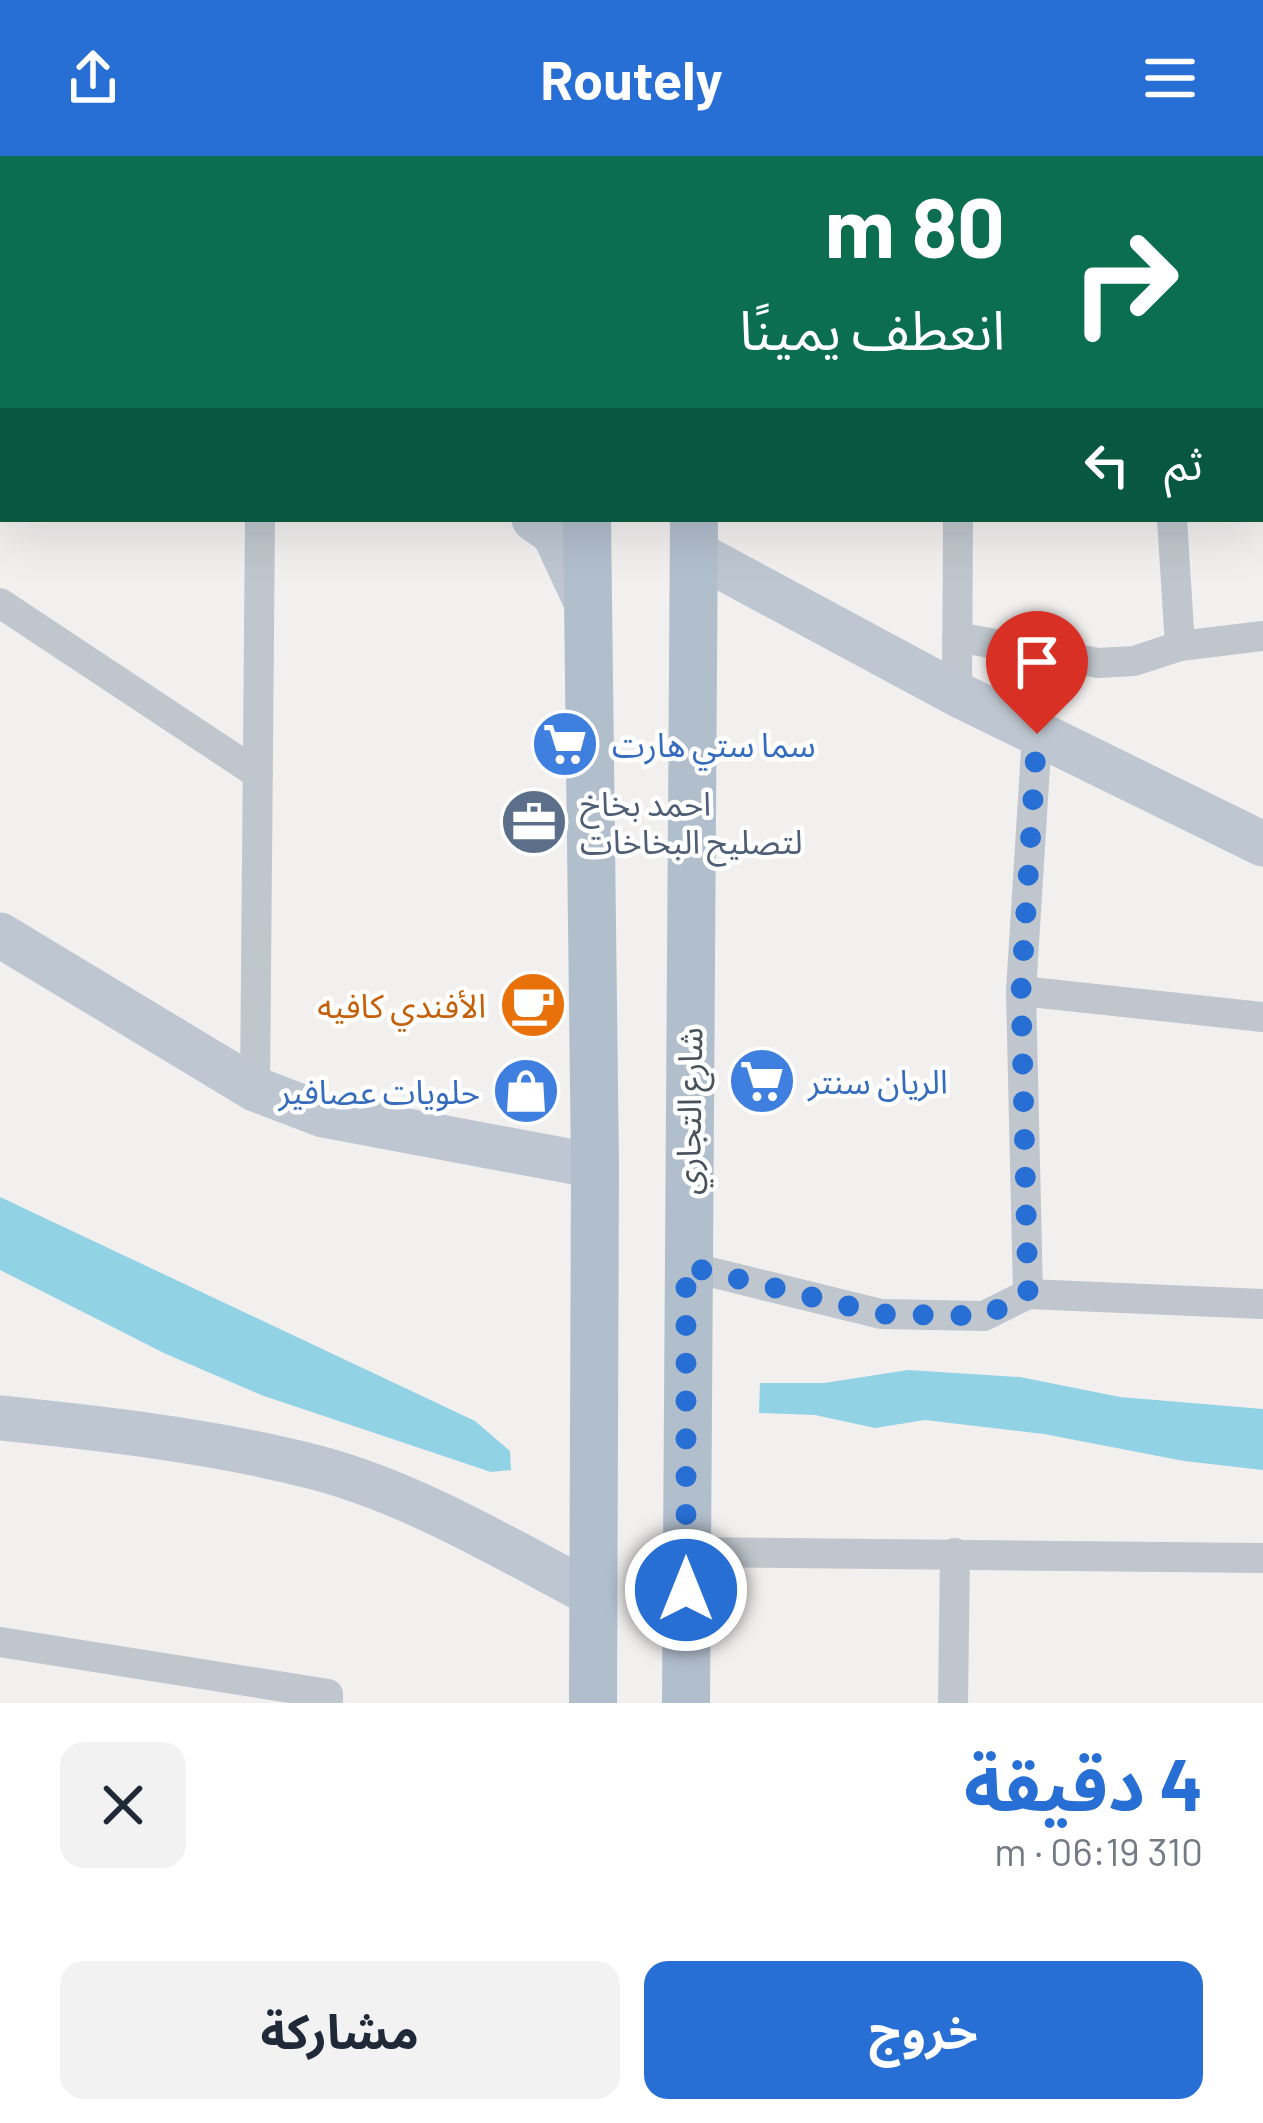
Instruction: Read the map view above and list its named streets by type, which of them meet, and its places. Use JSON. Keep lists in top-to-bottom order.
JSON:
{
  "streets": {
    "main road": ["شارع التجاري"]
  },
  "places": {
    "supermarket": ["سما ستي هارت", "الريان سنتر"],
    "office": ["احمد بخاخ لتصليح البخاخات"],
    "cafe": ["الأفندي كافيه"],
    "shop": ["حلويات عصافير"]
  },
  "page": {
    "header": "Routely",
    "turn": ["80 m", "انعطف يمينًا"],
    "then": "ثم",
    "heading": ["4 دقيقة", "310 m · 06:19"],
    "buttons": ["خروج", "مشاركة"]
  }
}
